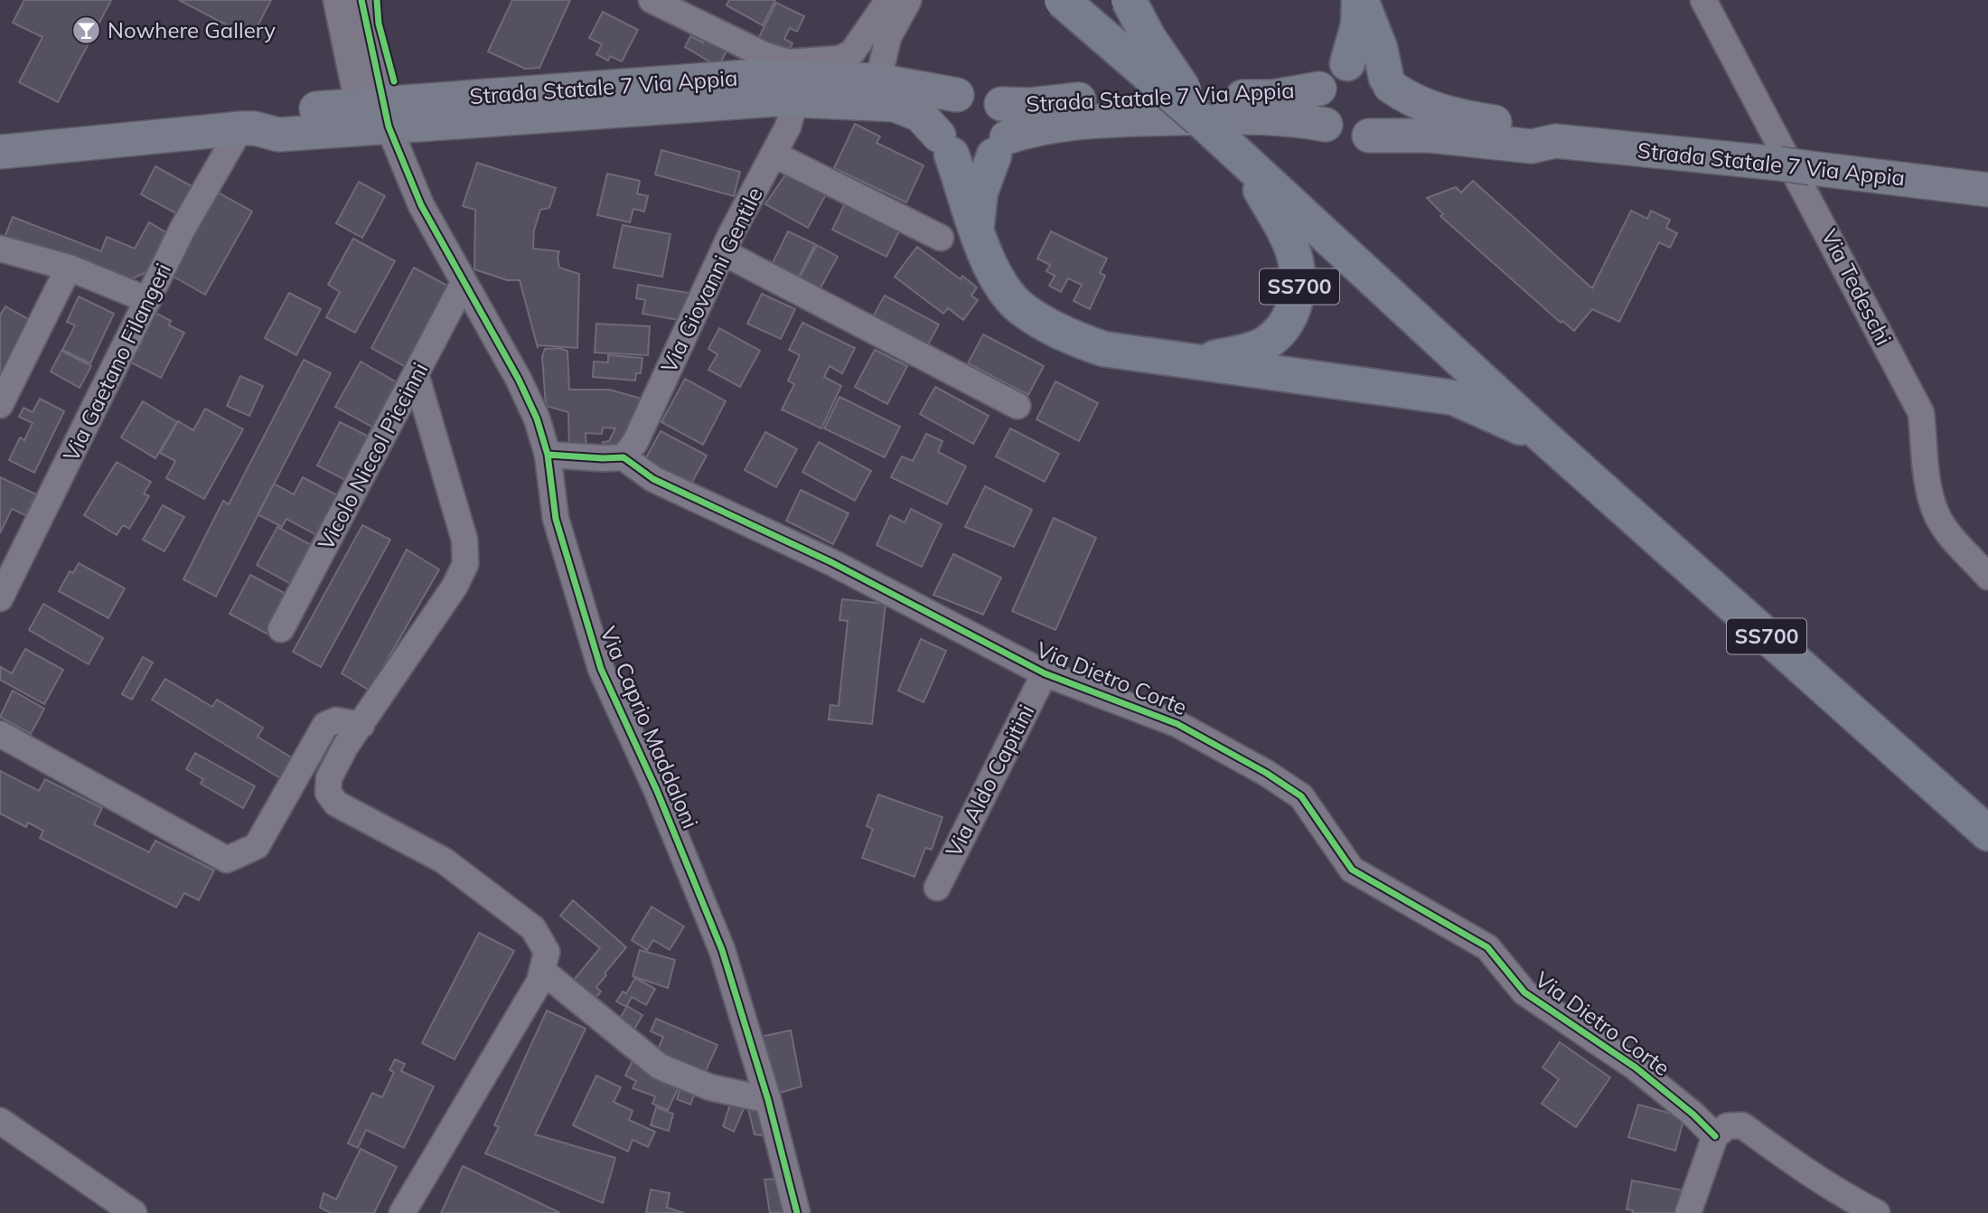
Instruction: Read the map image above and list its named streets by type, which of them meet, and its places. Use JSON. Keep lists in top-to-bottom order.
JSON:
{
  "streets": {
    "highway": ["SS700"],
    "main road": ["Strada Statale 7 Via Appia"],
    "street": [
      "Via Giovanni Gentile",
      "Via Tedeschi",
      "Via Gaetano Filangeri",
      "Vicolo Niccol Piccinni",
      "Via Dietro Corte",
      "Via Caprio Maddaloni",
      "Via Aldo Capitini"
    ]
  },
  "crossings": [
    ["Strada Statale 7 Via Appia", "Via Giovanni Gentile"],
    ["Strada Statale 7 Via Appia", "SS700"],
    ["Strada Statale 7 Via Appia", "Via Gaetano Filangeri"],
    ["Strada Statale 7 Via Appia", "Via Caprio Maddaloni"],
    ["Via Giovanni Gentile", "Via Dietro Corte"],
    ["Vicolo Niccol Piccinni", "Via Caprio Maddaloni"],
    ["Via Dietro Corte", "Via Aldo Capitini"]
  ],
  "places": {
    "bar": ["Nowhere Gallery"]
  }
}
